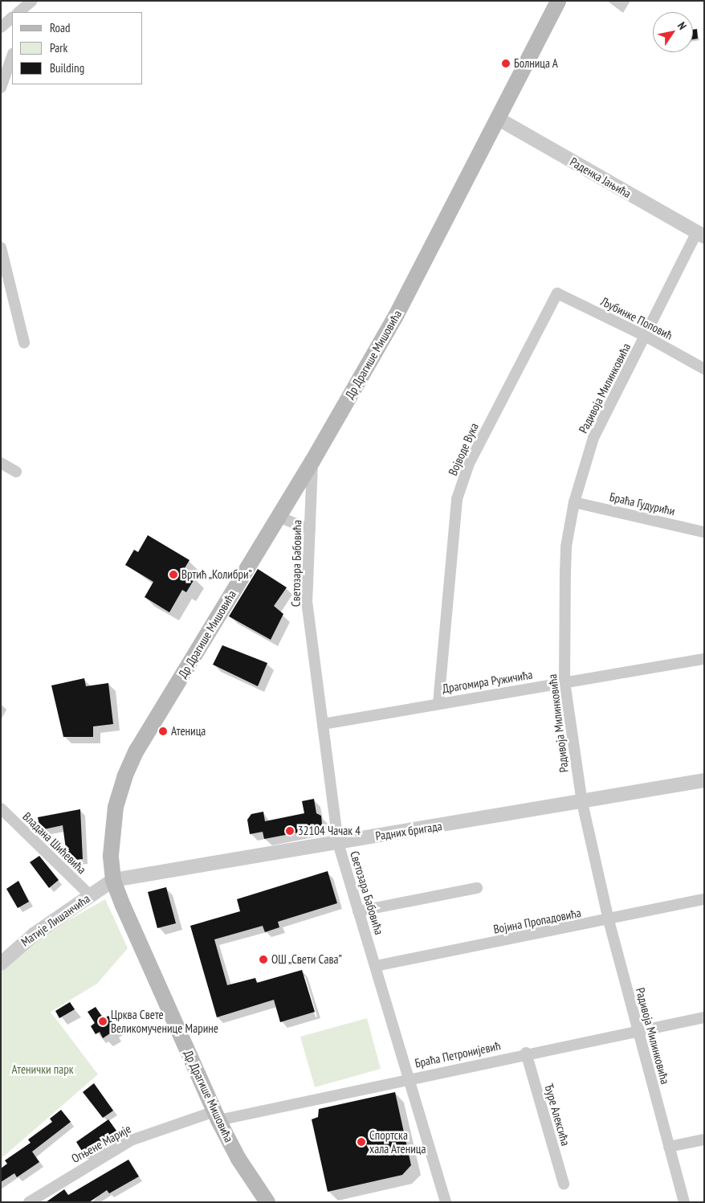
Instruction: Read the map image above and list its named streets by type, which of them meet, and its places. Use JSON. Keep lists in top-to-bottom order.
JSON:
{
  "streets": {
    "main road": ["Др Драгише Мишовића"],
    "street": [
      "Раденка Јањића",
      "Љубинке Поповић",
      "Радивоја Милинковића",
      "Војводе Вука",
      "Браћа Гудурићи",
      "Светозара Бабовића",
      "Драгомира Ружичића",
      "Радних бригада",
      "Владана Шићевића",
      "Матије Лишанчића",
      "Војина Пропадовића",
      "Браћа Петронијевић",
      "Ђуре Алексића",
      "Огњене Марије"
    ]
  },
  "crossings": [
    ["Раденка Јањића", "Др Драгише Мишовића"],
    ["Раденка Јањића", "Радивоја Милинковића"],
    ["Љубинке Поповић", "Радивоја Милинковића"],
    ["Љубинке Поповић", "Војводе Вука"],
    ["Др Драгише Мишовића", "Светозара Бабовића"],
    ["Др Драгише Мишовића", "Радних бригада"],
    ["Др Драгише Мишовића", "Матије Лишанчића"],
    ["Др Драгише Мишовића", "Браћа Петронијевић"],
    ["Др Драгише Мишовића", "Огњене Марије"],
    ["Радивоја Милинковића", "Браћа Гудурићи"],
    ["Радивоја Милинковића", "Драгомира Ружичића"],
    ["Радивоја Милинковића", "Радних бригада"],
    ["Радивоја Милинковића", "Војина Пропадовића"],
    ["Радивоја Милинковића", "Браћа Петронијевић"],
    ["Војводе Вука", "Драгомира Ружичића"],
    ["Светозара Бабовића", "Драгомира Ружичића"],
    ["Светозара Бабовића", "Радних бригада"],
    ["Светозара Бабовића", "Војина Пропадовића"],
    ["Светозара Бабовића", "Браћа Петронијевић"],
    ["Радних бригада", "Матије Лишанчића"],
    ["Владана Шићевића", "Матије Лишанчића"],
    ["Браћа Петронијевић", "Ђуре Алексића"],
    ["Браћа Петронијевић", "Огњене Марије"]
  ],
  "parks": ["Атенички парк"],
  "places": [
    "Болница А",
    "Вртић „Колибри”",
    "Атеница",
    "32104 Чачак 4",
    "ОШ „Свети Сава”",
    "Црква Свете Великомученице Марине",
    "Спортска хала Атеница"
  ],
  "legend": ["Road", "Park", "Building"],
  "north": "top right"
}
